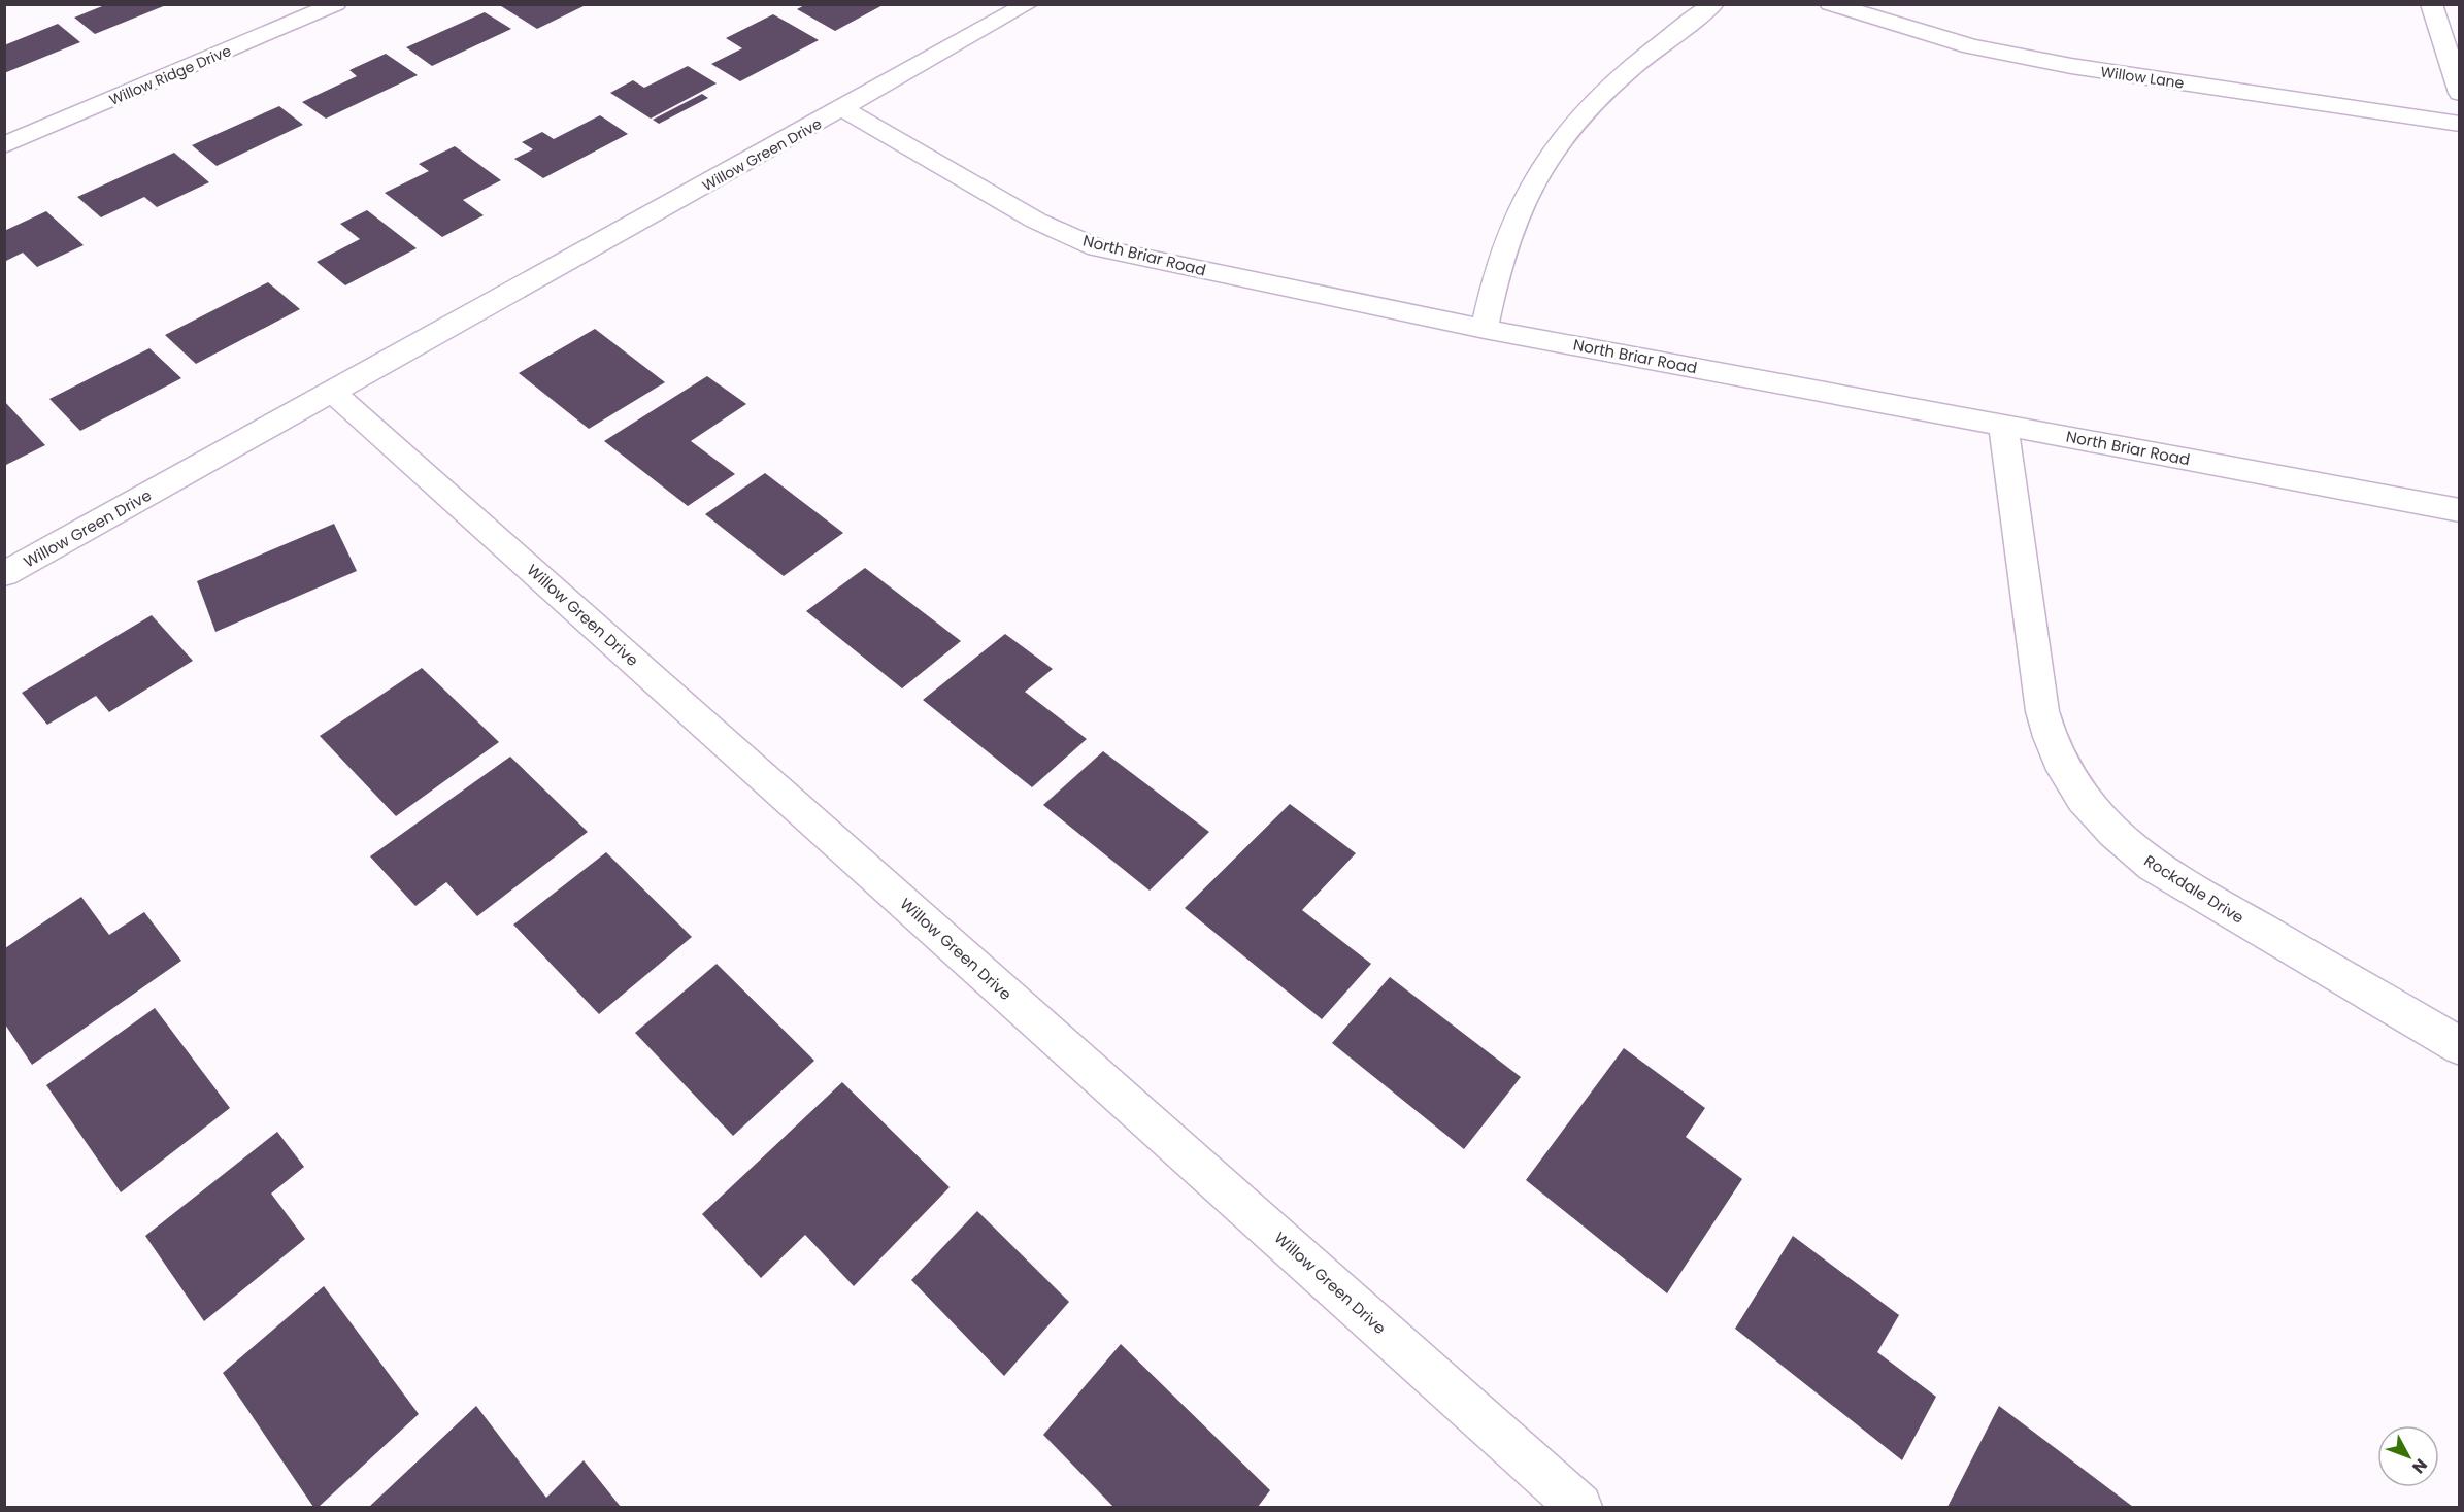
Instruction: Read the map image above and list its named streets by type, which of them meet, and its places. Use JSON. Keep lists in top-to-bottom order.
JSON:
{
  "streets": {
    "street": [
      "Willow Ridge Drive",
      "Willow Lane",
      "Willow Green Drive",
      "North Briar Road",
      "Rockdale Drive"
    ]
  },
  "crossings": [
    ["Willow Green Drive", "North Briar Road"],
    ["North Briar Road", "Rockdale Drive"]
  ],
  "north": "bottom right"
}
